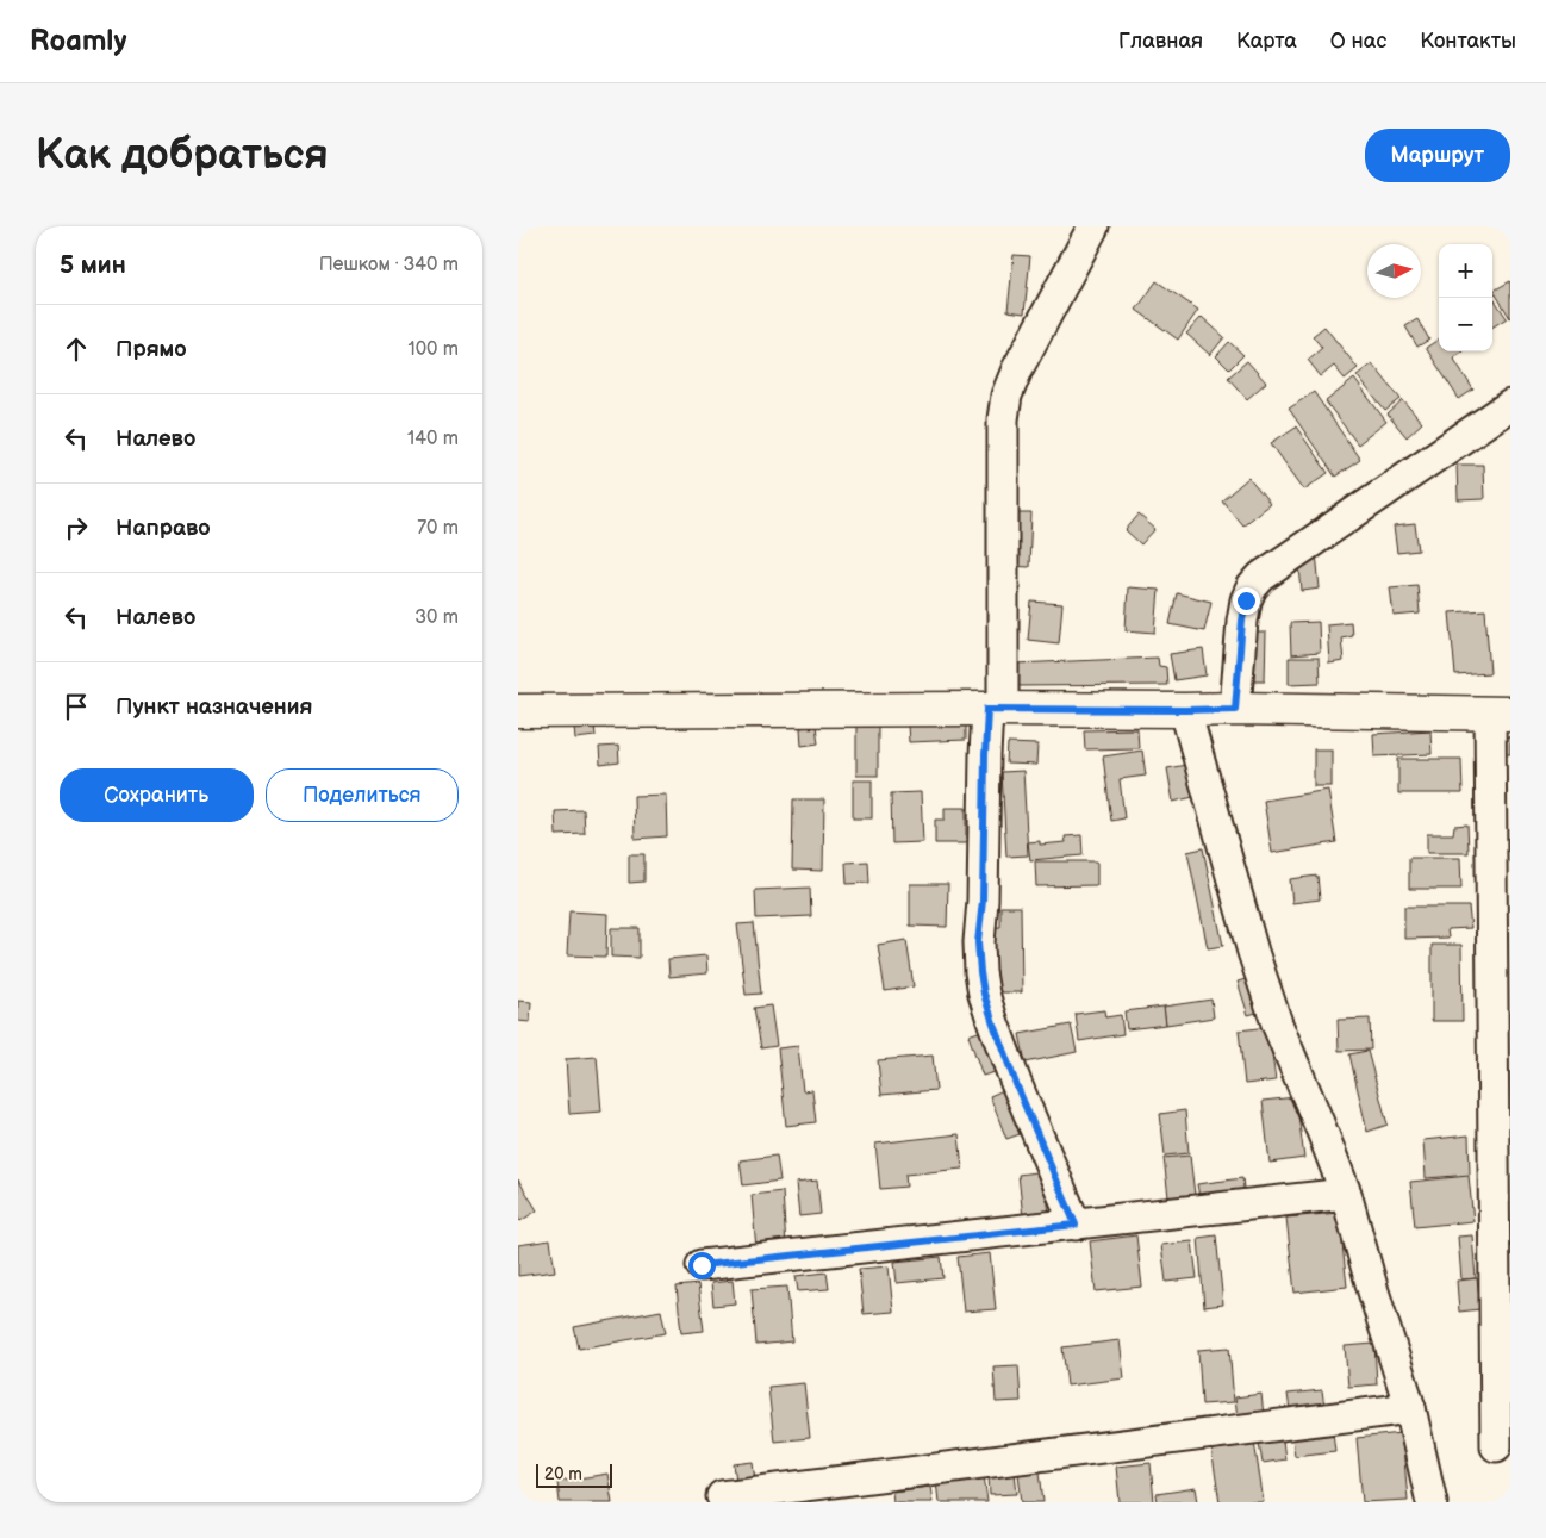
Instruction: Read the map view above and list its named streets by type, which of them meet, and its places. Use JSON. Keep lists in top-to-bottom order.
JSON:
{
  "scale_bar": "20 m",
  "north": "right",
  "page": {
    "header": "Roamly",
    "nav": [
      "Главная",
      "Карта",
      "О нас",
      "Контакты"
    ],
    "buttons": [
      "Маршрут",
      ["Сохранить", "Поделиться"]
    ],
    "title": "Как добраться",
    "heading": ["5 мин", "Пешком · 340 m"],
    "map_buttons": ["+", "−"],
    "list": [
      ["Прямо", "100 m"],
      ["Налево", "140 m"],
      ["Направо", "70 m"],
      ["Налево", "30 m"],
      "Пункт назначения"
    ],
    "scale": "20 m"
  }
}
